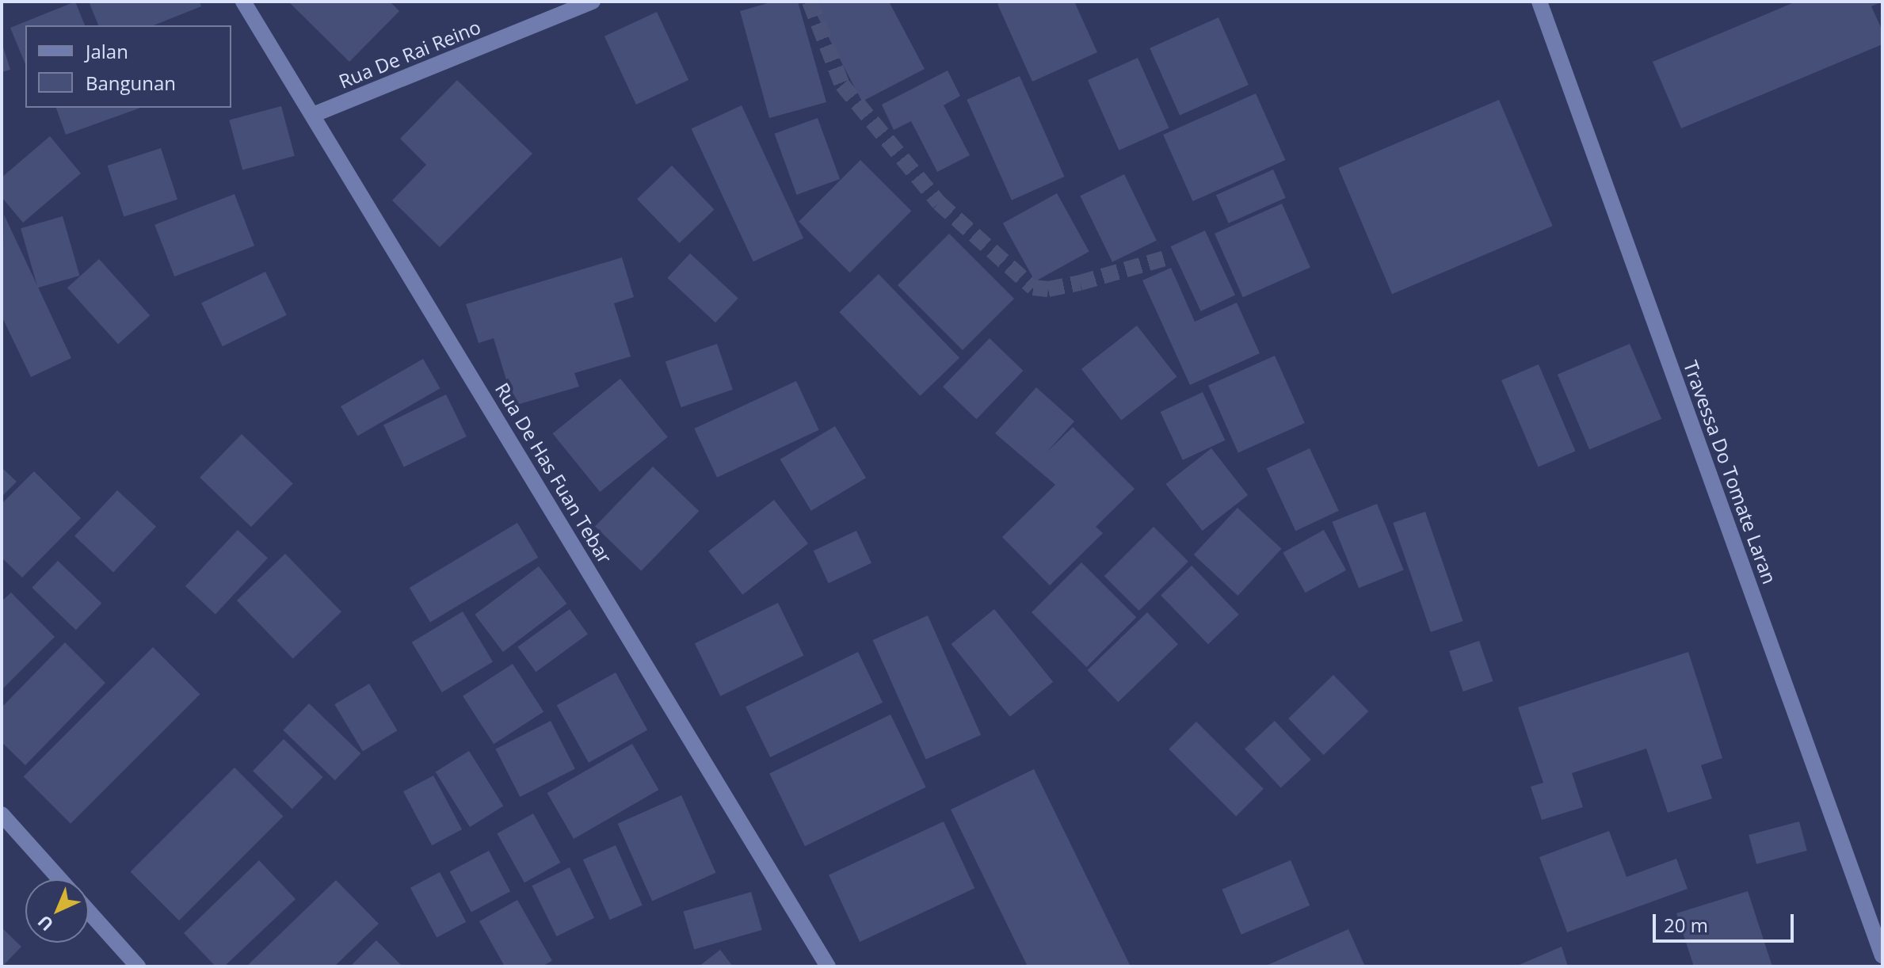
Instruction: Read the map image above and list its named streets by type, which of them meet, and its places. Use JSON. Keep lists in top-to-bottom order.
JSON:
{
  "streets": {
    "street": ["Rua De Rai Reino", "Travessa Do Tomate Laran", "Rua De Has Fuan Tebar"]
  },
  "crossings": [
    ["Rua De Rai Reino", "Rua De Has Fuan Tebar"]
  ],
  "legend": ["Jalan", "Bangunan"],
  "scale_bar": "20 m",
  "north": "bottom left"
}
